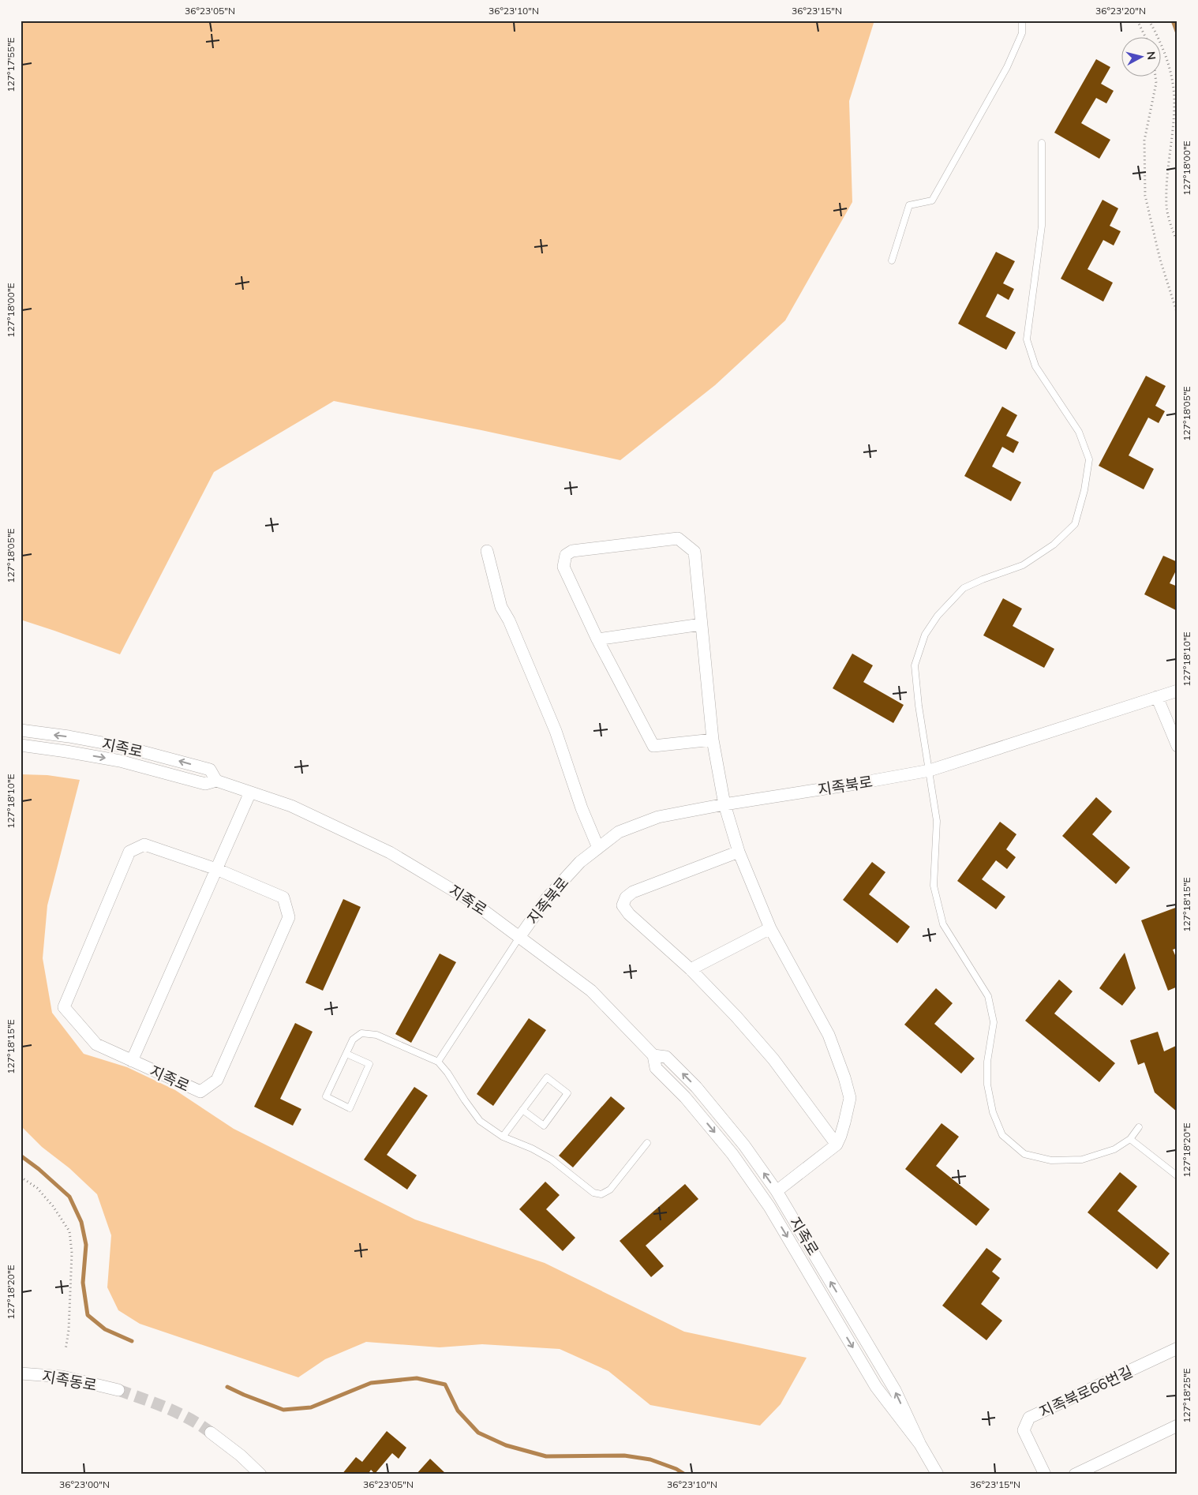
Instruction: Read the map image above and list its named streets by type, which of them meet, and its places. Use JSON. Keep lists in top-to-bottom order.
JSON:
{
  "streets": {
    "street": [
      "지족로",
      "지족북로",
      "지족동로",
      "지족북로66번길"
    ]
  },
  "crossings": [
    ["지족로", "지족북로"]
  ],
  "north": "right",
  "coordinates": [
    "36°23'05\"N",
    "36°23'10\"N",
    "36°23'15\"N",
    "36°23'20\"N",
    "127°17'55\"E",
    "127°18'00\"E",
    "127°18'05\"E",
    "127°18'10\"E",
    "127°18'15\"E",
    "127°18'20\"E",
    "127°18'25\"E",
    "36°23'00\"N"
  ]
}
